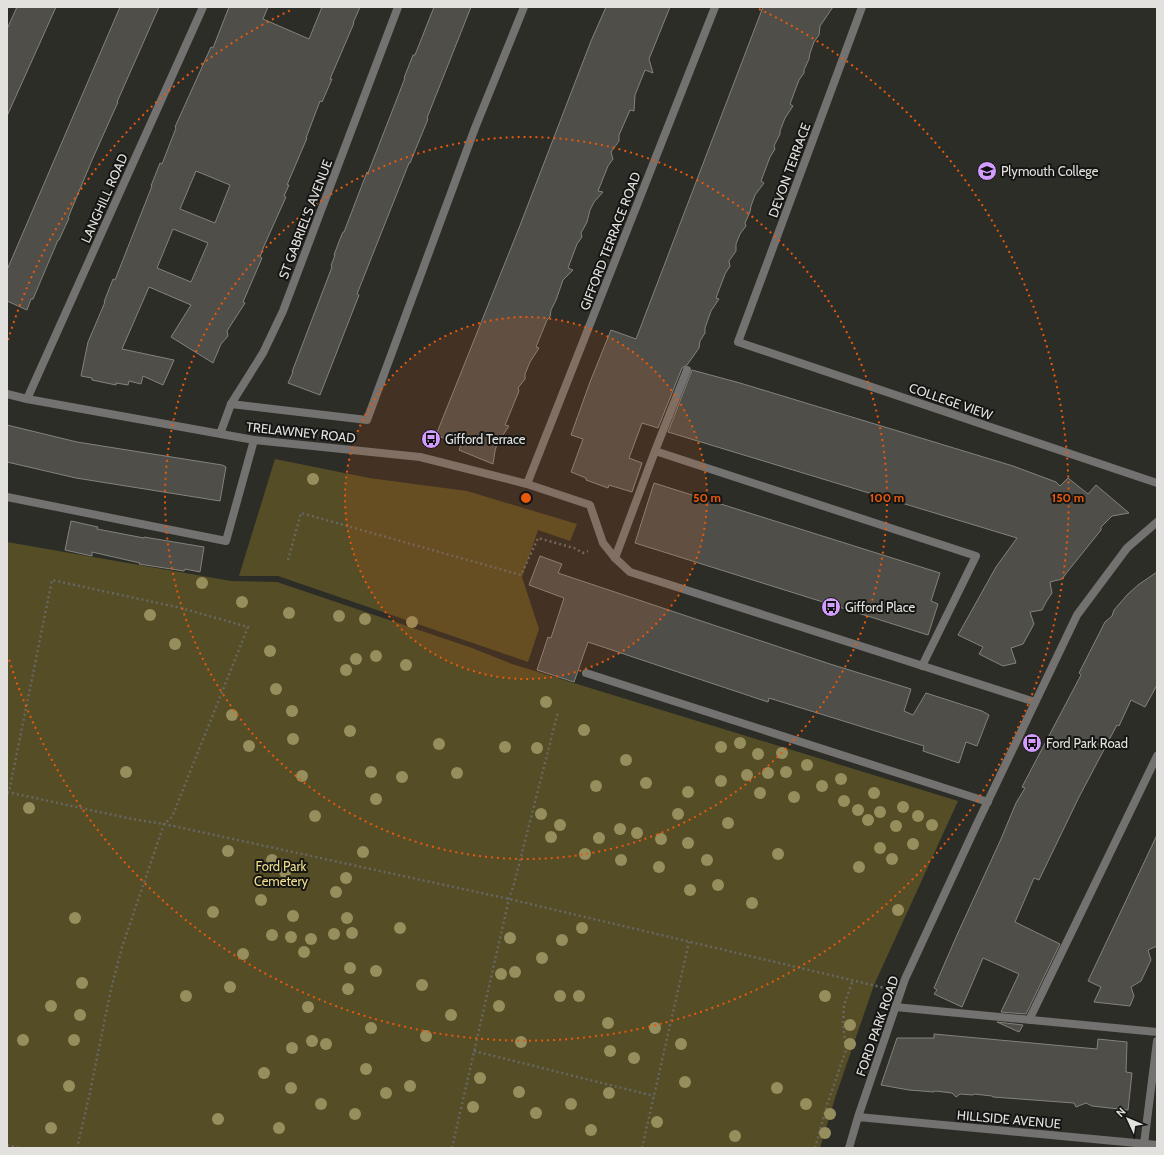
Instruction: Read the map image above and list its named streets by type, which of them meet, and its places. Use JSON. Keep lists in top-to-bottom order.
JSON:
{
  "streets": {
    "street": [
      "DEVON TERRACE",
      "LANGHILL ROAD",
      "ST GABRIEL'S AVENUE",
      "GIFFORD TERRACE ROAD",
      "COLLEGE VIEW",
      "TRELAWNEY ROAD",
      "FORD PARK ROAD",
      "HILLSIDE AVENUE"
    ]
  },
  "crossings": [
    ["DEVON TERRACE", "COLLEGE VIEW"],
    ["LANGHILL ROAD", "TRELAWNEY ROAD"],
    ["ST GABRIEL'S AVENUE", "TRELAWNEY ROAD"],
    ["GIFFORD TERRACE ROAD", "TRELAWNEY ROAD"],
    ["FORD PARK ROAD", "HILLSIDE AVENUE"]
  ],
  "parks": ["Ford Park Cemetery"],
  "places": {
    "school or university": ["Plymouth College"],
    "bus stop": ["Gifford Terrace", "Gifford Place", "Ford Park Road"]
  },
  "north": "top left",
  "rings": ["50 m", "100 m", "150 m"]
}
